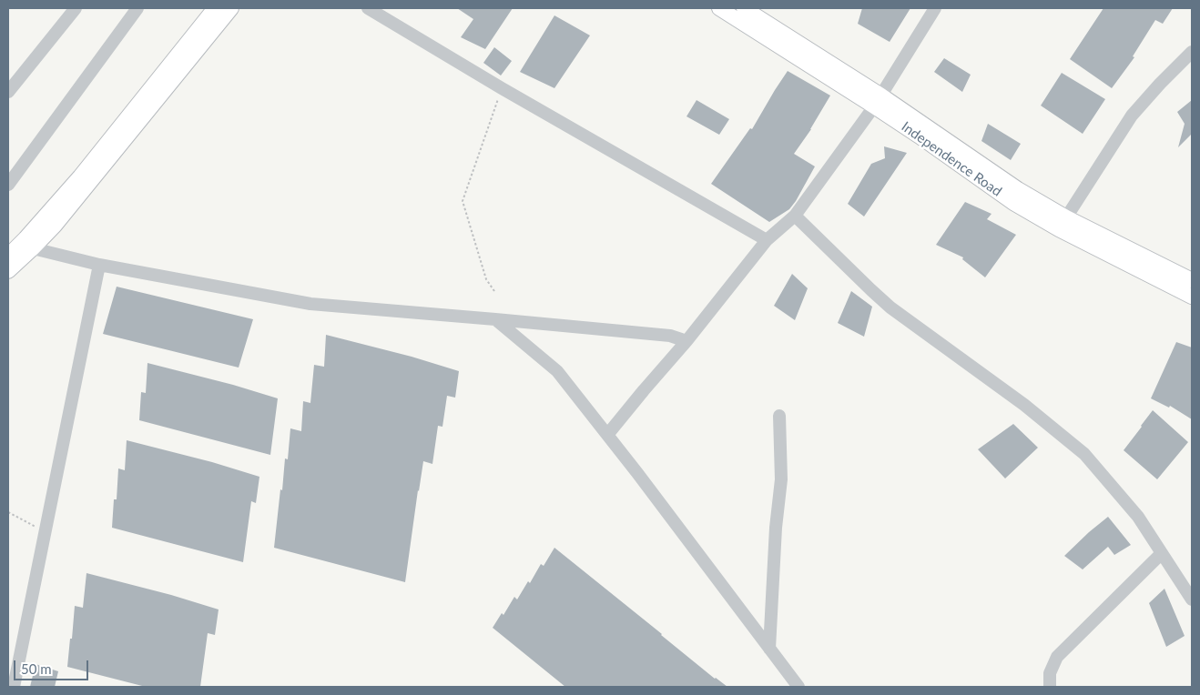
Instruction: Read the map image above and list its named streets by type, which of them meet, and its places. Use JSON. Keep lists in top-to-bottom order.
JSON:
{
  "streets": {
    "main road": ["Independence Road"]
  },
  "scale_bar": "50 m"
}
